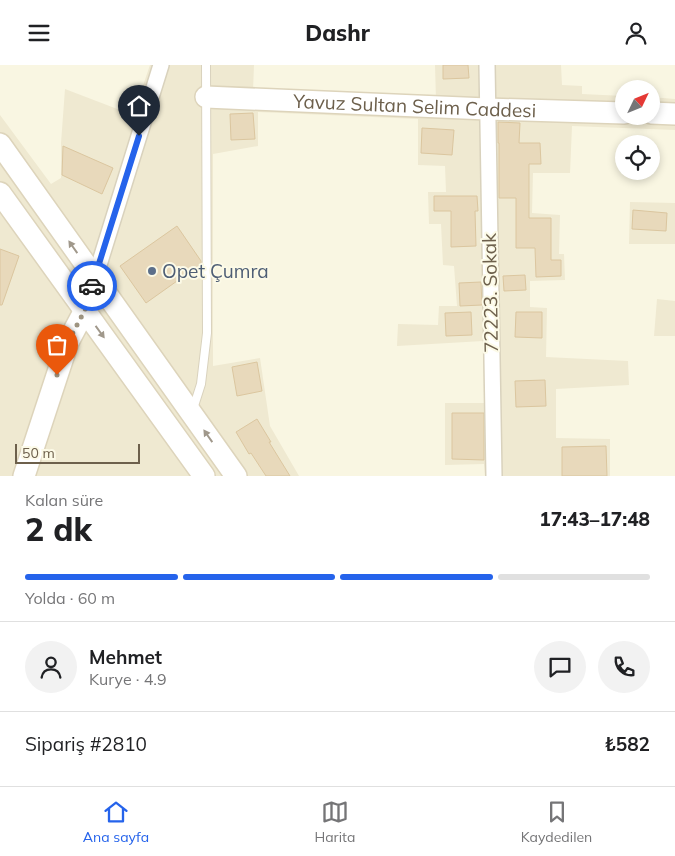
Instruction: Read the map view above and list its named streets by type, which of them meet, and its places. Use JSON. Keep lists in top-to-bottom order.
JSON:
{
  "streets": {
    "main road": ["Yavuz Sultan Selim Caddesi"],
    "street": ["72223. Sokak"]
  },
  "crossings": [
    ["Yavuz Sultan Selim Caddesi", "72223. Sokak"]
  ],
  "places": ["Opet Çumra"],
  "scale_bar": "50 m",
  "north": "top right",
  "page": {
    "header": "Dashr",
    "scale": "50 m",
    "heading": ["2 dk", "Kalan süre", "17:43–17:48"],
    "panel": [
      "Mehmet",
      "Kurye · 4.9",
      "Sipariş #2810",
      "₺582"
    ],
    "bar": "Yolda · 60 m",
    "tabs": ["Ana sayfa", "Harita", "Kaydedilen"]
  }
}
